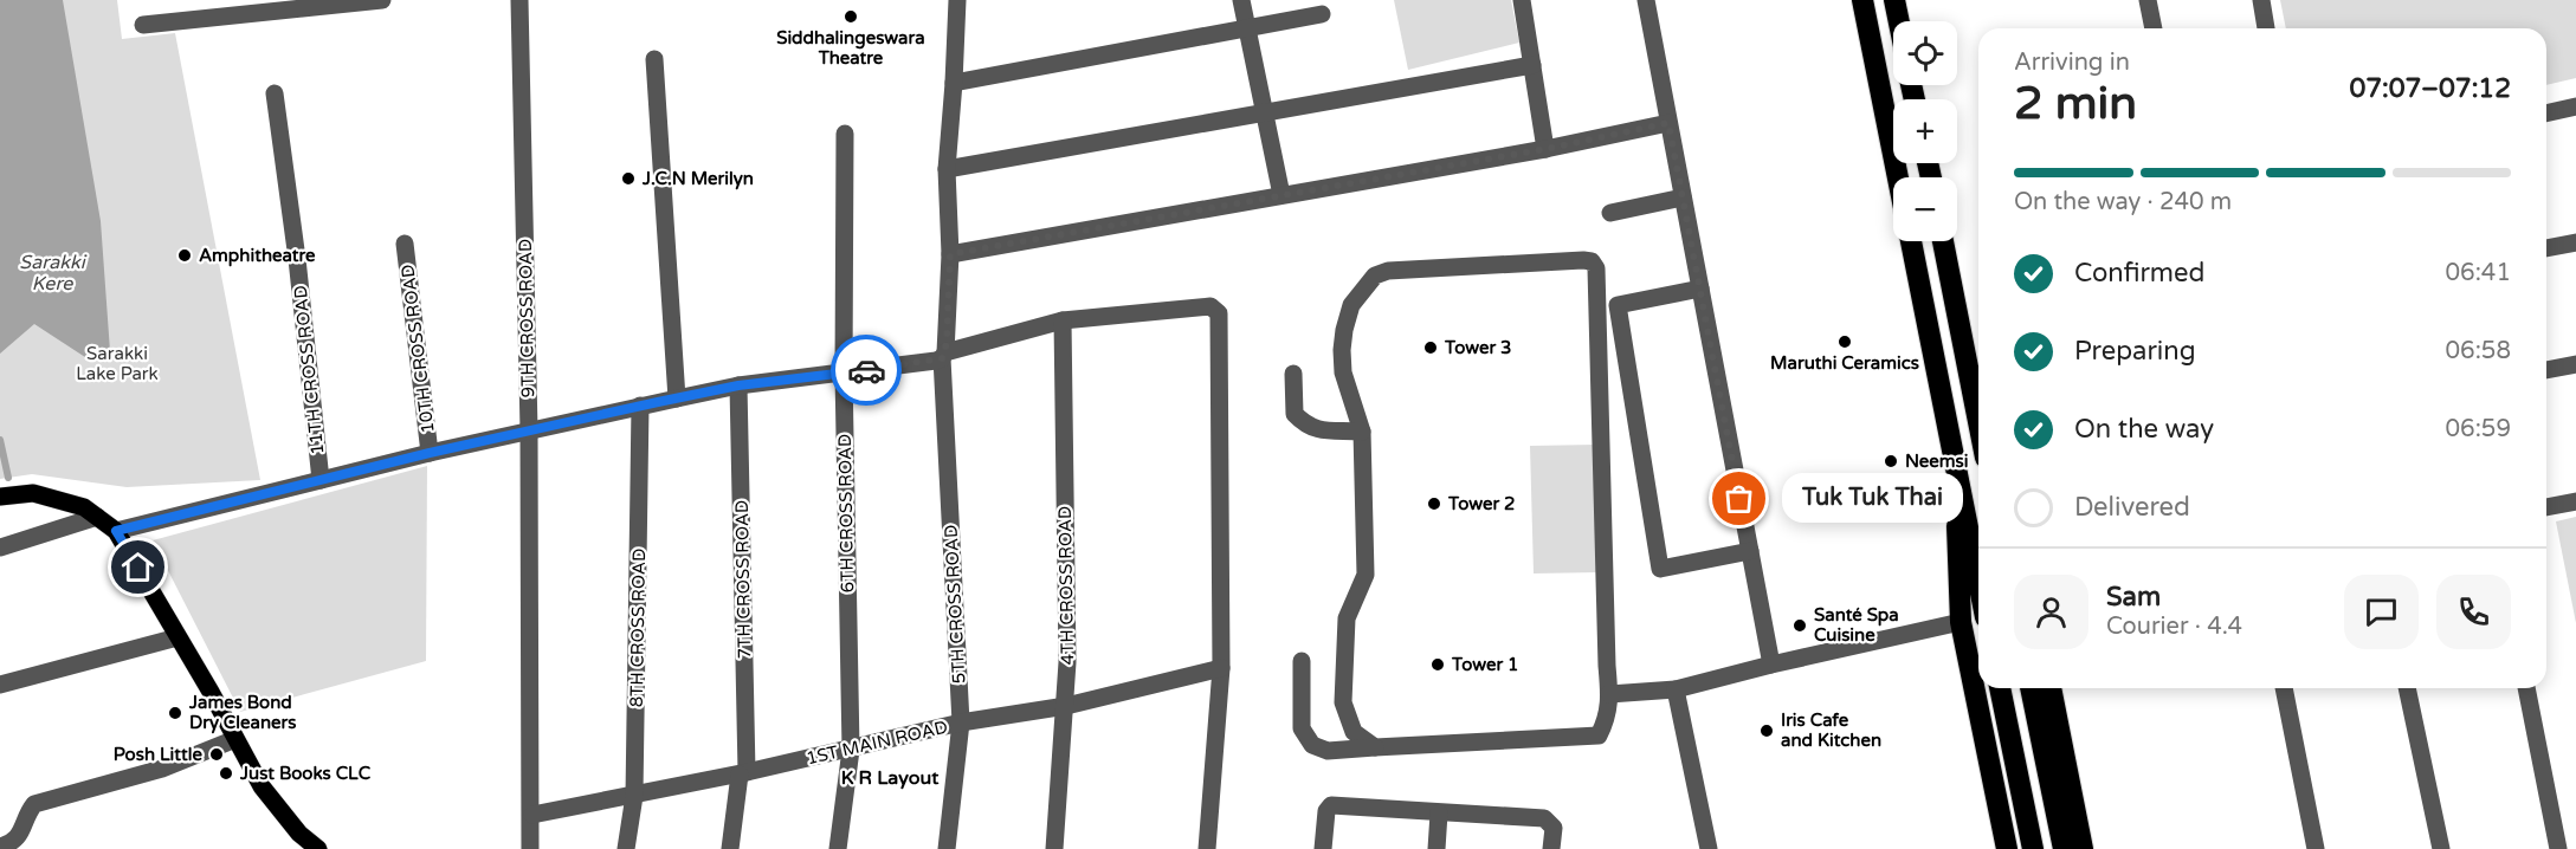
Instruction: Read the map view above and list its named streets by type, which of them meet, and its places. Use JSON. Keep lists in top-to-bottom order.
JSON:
{
  "streets": {
    "street": [
      "9TH CROSS ROAD",
      "10TH CROSS ROAD",
      "11TH CROSS ROAD",
      "6TH CROSS ROAD",
      "7TH CROSS ROAD",
      "4TH CROSS ROAD",
      "5TH CROSS ROAD",
      "8TH CROSS ROAD",
      "1ST MAIN ROAD"
    ]
  },
  "crossings": [
    ["9TH CROSS ROAD", "1ST MAIN ROAD"],
    ["6TH CROSS ROAD", "1ST MAIN ROAD"],
    ["7TH CROSS ROAD", "1ST MAIN ROAD"],
    ["4TH CROSS ROAD", "1ST MAIN ROAD"],
    ["5TH CROSS ROAD", "1ST MAIN ROAD"],
    ["8TH CROSS ROAD", "1ST MAIN ROAD"]
  ],
  "districts": ["K R Layout"],
  "water": ["Sarakki Kere"],
  "parks": ["Sarakki Lake Park"],
  "places": [
    "Siddhalingeswara Theatre",
    "J.C.N Merilyn",
    "Amphitheatre",
    "Maruthi Ceramics",
    "Tower 3",
    "Neemsi",
    "Tuk Tuk Thai",
    "Tower 2",
    "Santé Spa Cuisine",
    "Tower 1",
    "James Bond Dry Cleaners",
    "Iris Cafe and Kitchen",
    "Posh Little",
    "Just Books CLC"
  ],
  "page": {
    "map_buttons": ["+", "−"],
    "heading": ["2 min", "Arriving in", "07:07–07:12"],
    "panel": ["Sam", "Courier · 4.4"],
    "bar": "On the way · 240 m",
    "list": [
      ["Confirmed", "06:41"],
      ["Preparing", "06:58"],
      ["On the way", "06:59"],
      "Delivered"
    ],
    "bubble": "Tuk Tuk Thai"
  }
}
